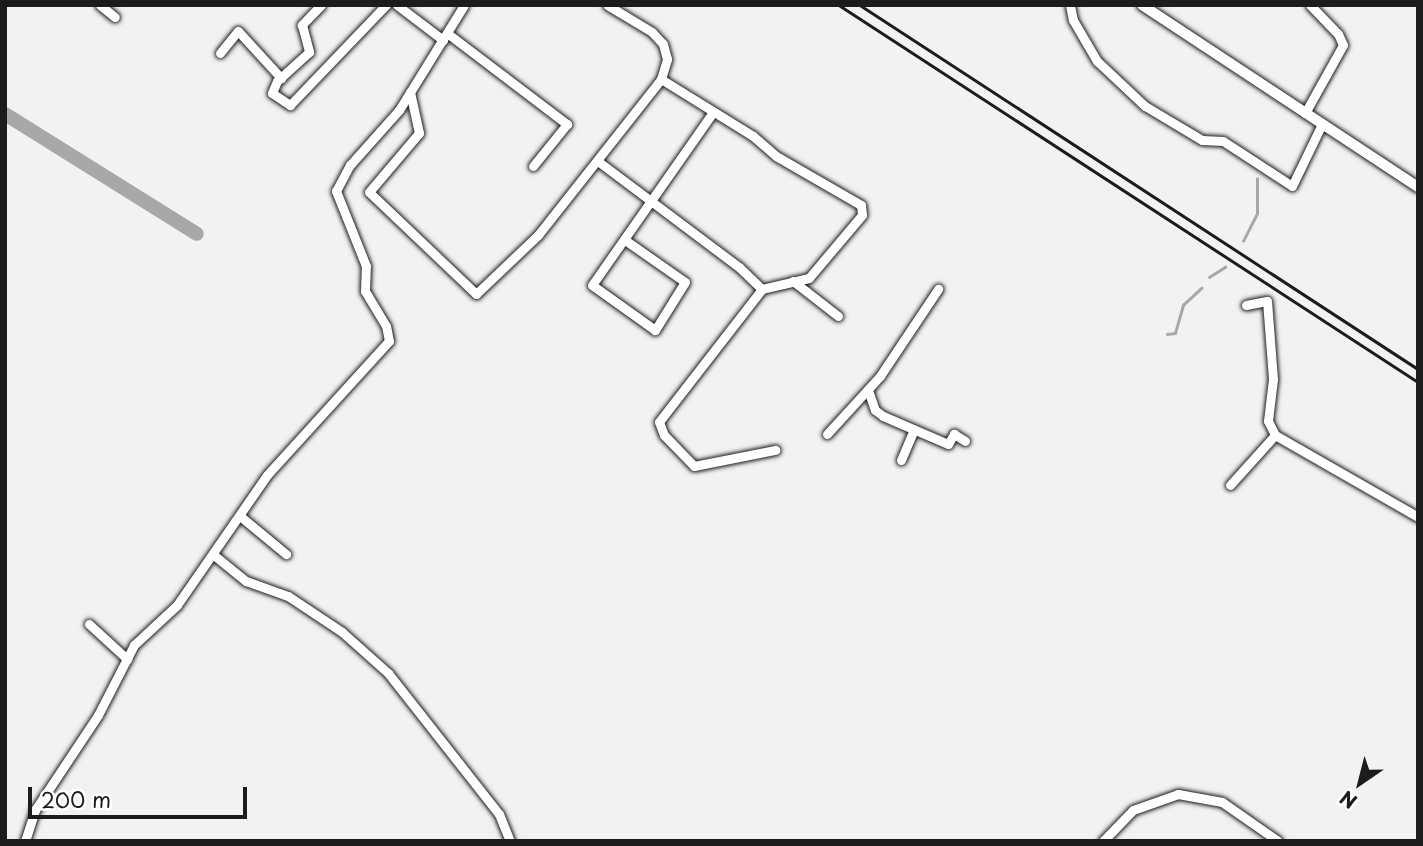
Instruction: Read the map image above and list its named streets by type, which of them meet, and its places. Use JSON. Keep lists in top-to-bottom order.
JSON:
{
  "scale_bar": "200 m",
  "north": "bottom left"
}
